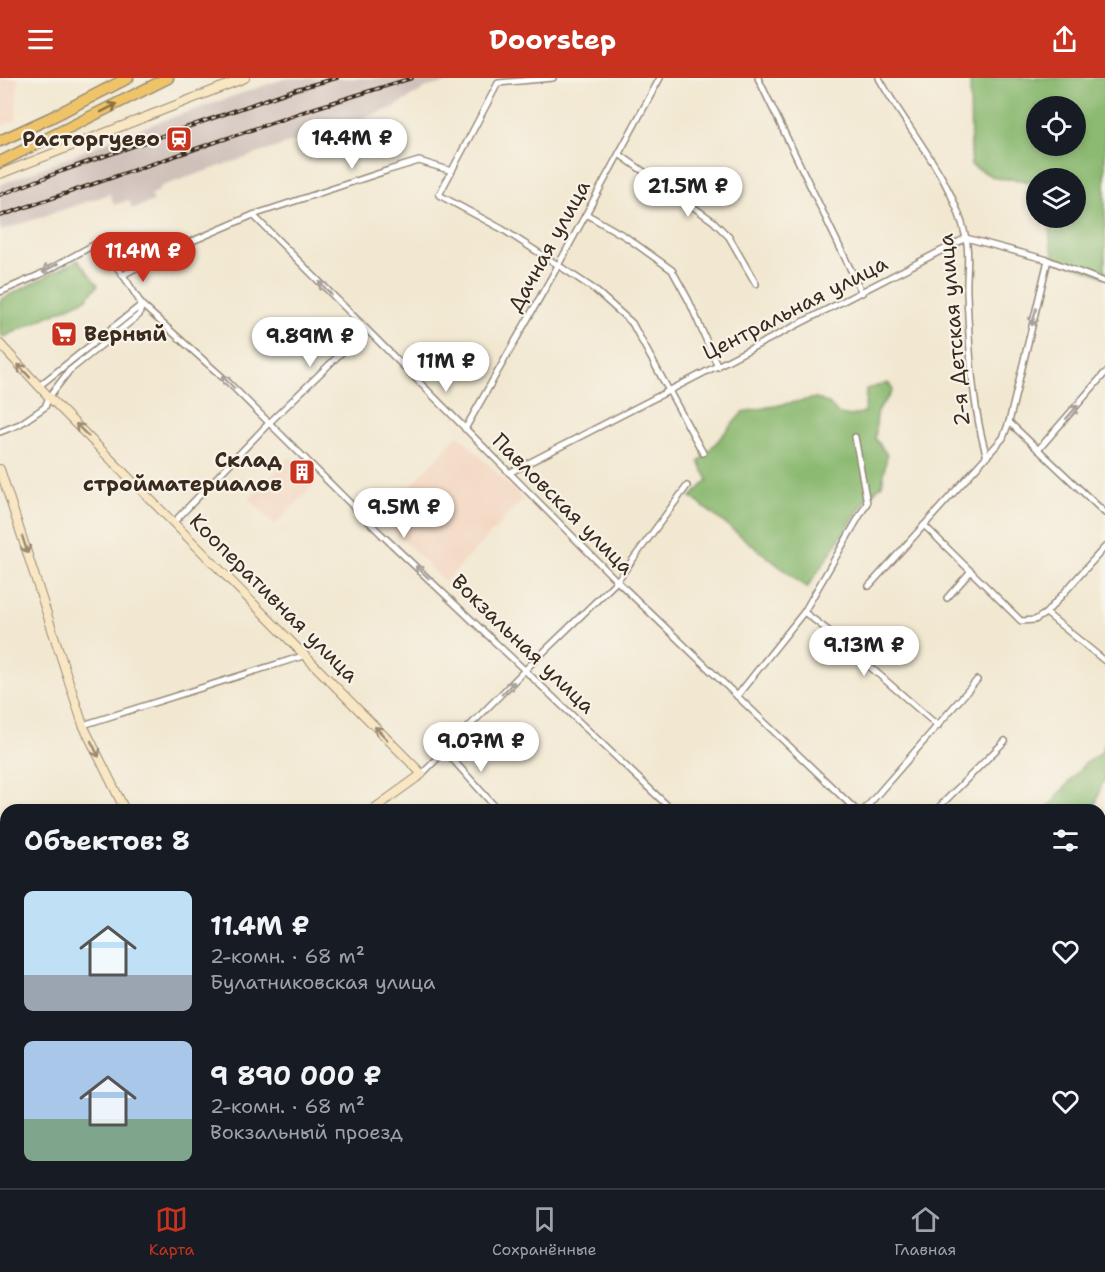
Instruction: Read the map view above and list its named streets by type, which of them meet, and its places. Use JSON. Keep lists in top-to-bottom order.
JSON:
{
  "streets": {
    "street": [
      "Дачная улица",
      "Центральная улица",
      "2-я Детская улица",
      "Павловская улица",
      "Кооперативная улица",
      "Вокзальная улица"
    ]
  },
  "crossings": [
    ["Дачная улица", "Павловская улица"],
    ["Центральная улица", "2-я Детская улица"],
    ["Центральная улица", "Павловская улица"]
  ],
  "one_way": ["Кооперативная улица", "Вокзальная улица"],
  "places": {
    "station": ["Расторгуево"],
    "supermarket": ["Верный"],
    "building": ["Склад стройматериалов"]
  },
  "page": {
    "header": "Doorstep",
    "price": [
      "14.4M ₽",
      "21.5M ₽",
      "11.4M ₽",
      "9.89M ₽",
      "11M ₽",
      "9.5M ₽",
      "9.13M ₽",
      "9.07M ₽"
    ],
    "heading": "Объектов: 8",
    "list": [
      {
        "name": "11.4M ₽",
        "note": "2-комн. · 68 m² · Булатниковская улица"
      },
      {
        "name": "9 890 000 ₽",
        "note": "2-комн. · 68 m² · Вокзальный проезд"
      }
    ],
    "tabs": ["Карта", "Сохранённые", "Главная"]
  }
}
